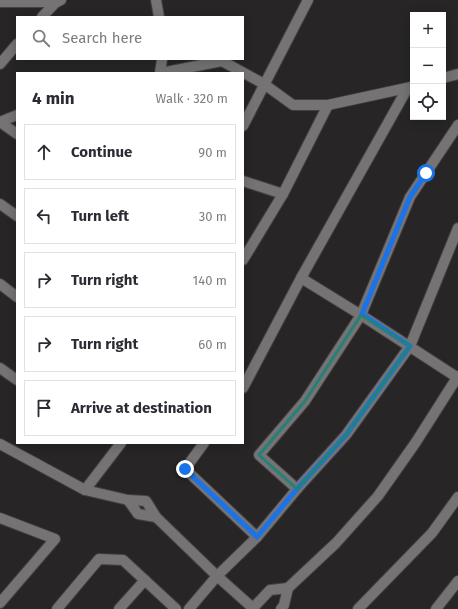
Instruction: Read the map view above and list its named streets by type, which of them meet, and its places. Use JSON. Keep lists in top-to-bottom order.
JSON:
{
  "page": {
    "map_buttons": ["+", "−"],
    "search": "Search here",
    "heading": ["4 min", "Walk · 320 m"],
    "list": [
      ["Continue", "90 m"],
      ["Turn left", "30 m"],
      ["Turn right", "140 m"],
      ["Turn right", "60 m"],
      "Arrive at destination"
    ]
  }
}
